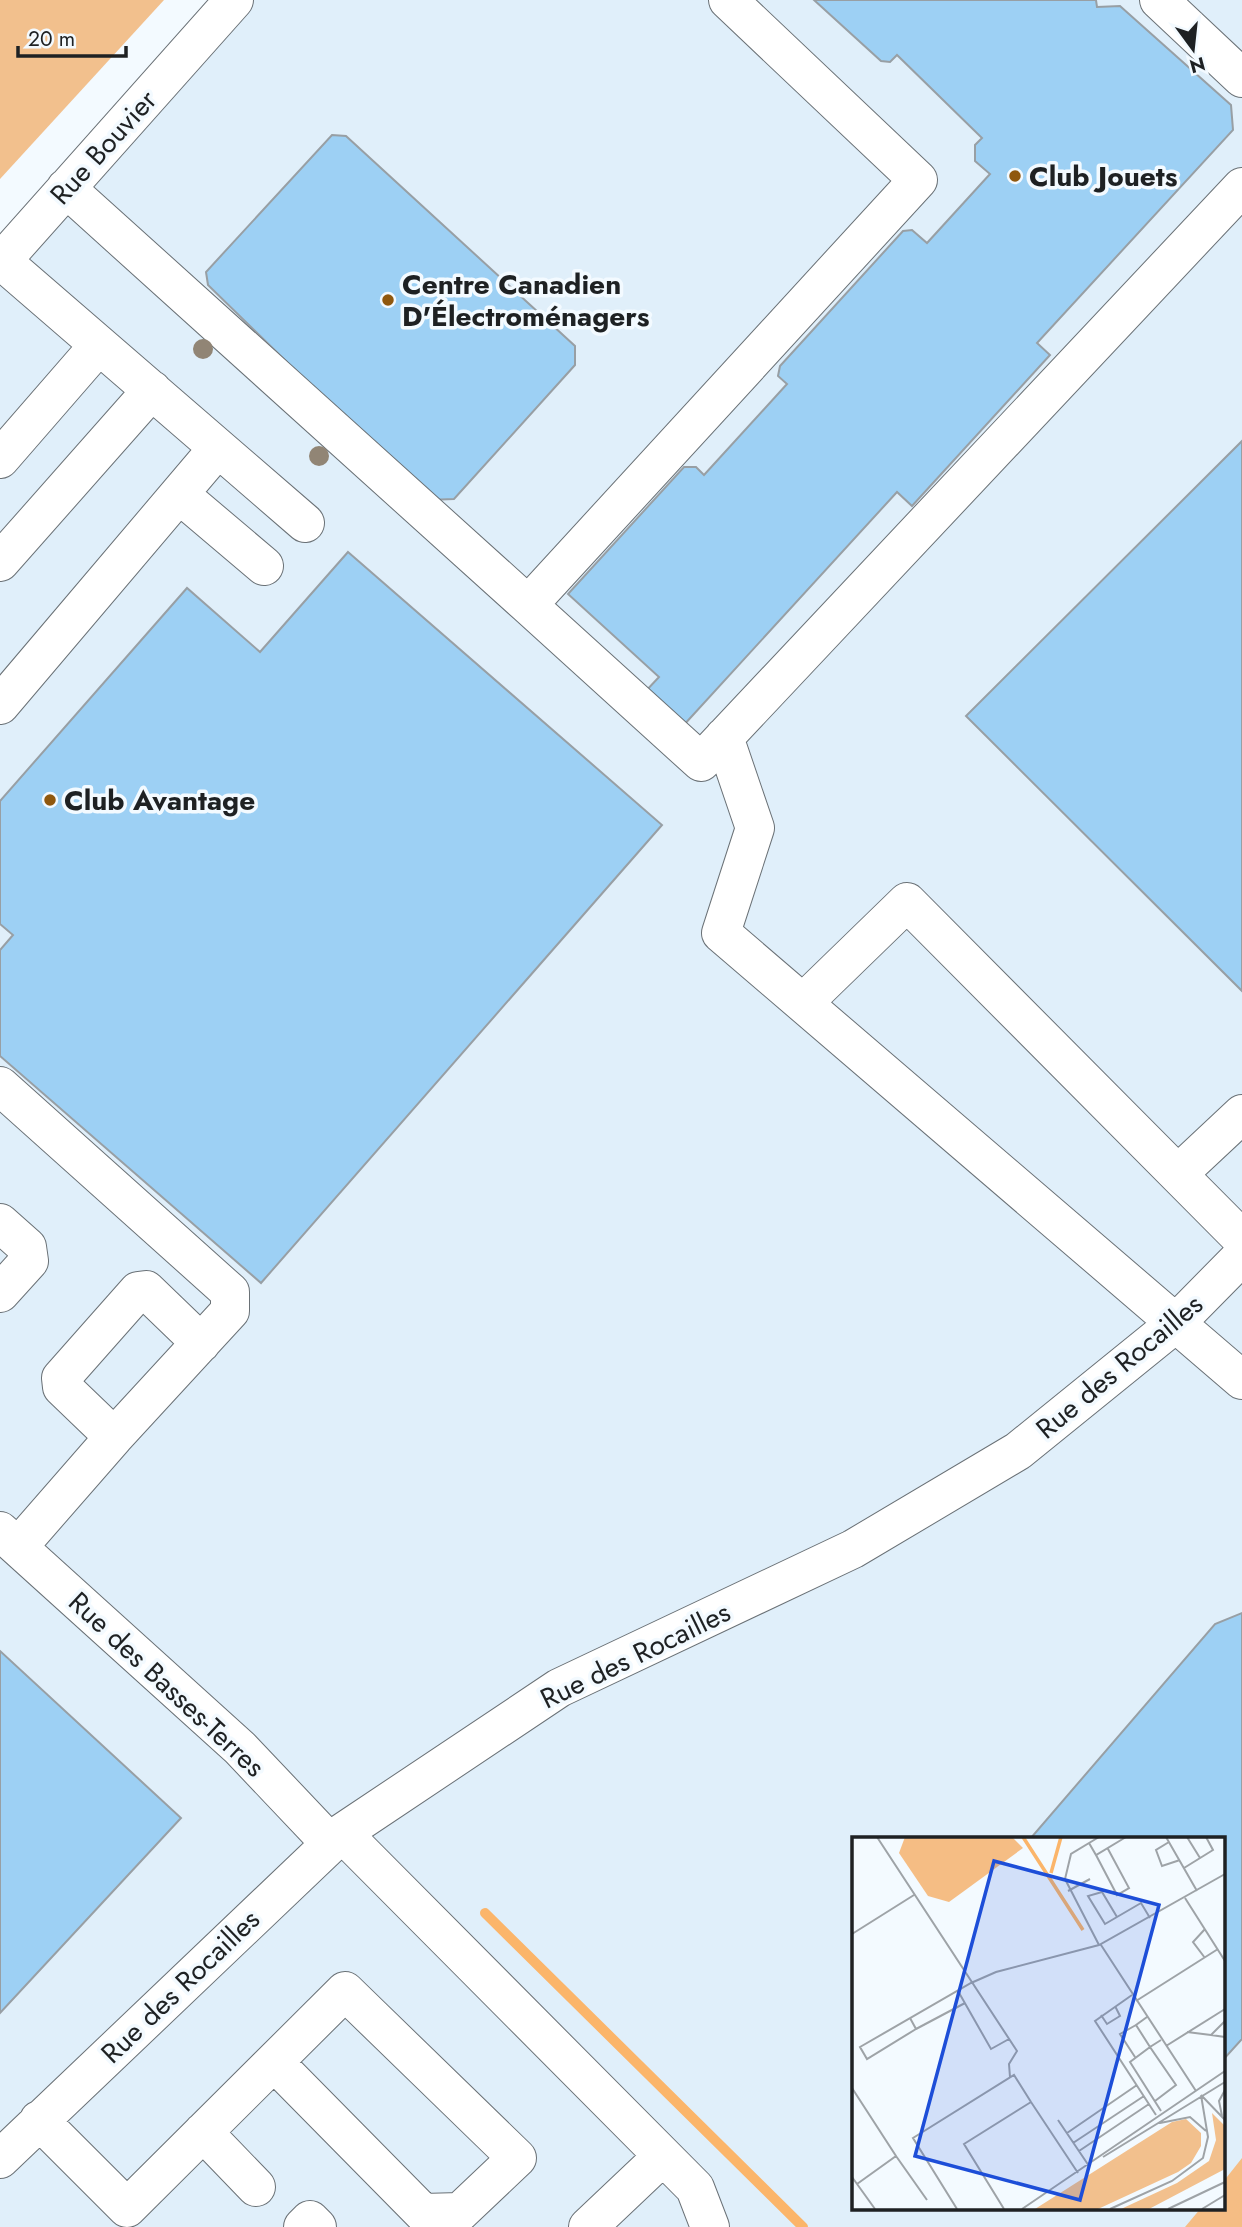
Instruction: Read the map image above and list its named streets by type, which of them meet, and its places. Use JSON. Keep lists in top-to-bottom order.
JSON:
{
  "streets": {
    "street": ["Rue Bouvier", "Rue des Rocailles", "Rue des Basses-Terres"]
  },
  "crossings": [
    ["Rue des Rocailles", "Rue des Basses-Terres"]
  ],
  "places": ["Club Jouets", "Centre Canadien D'Électroménagers", "Club Avantage"],
  "scale_bar": "20 m",
  "north": "bottom"
}
